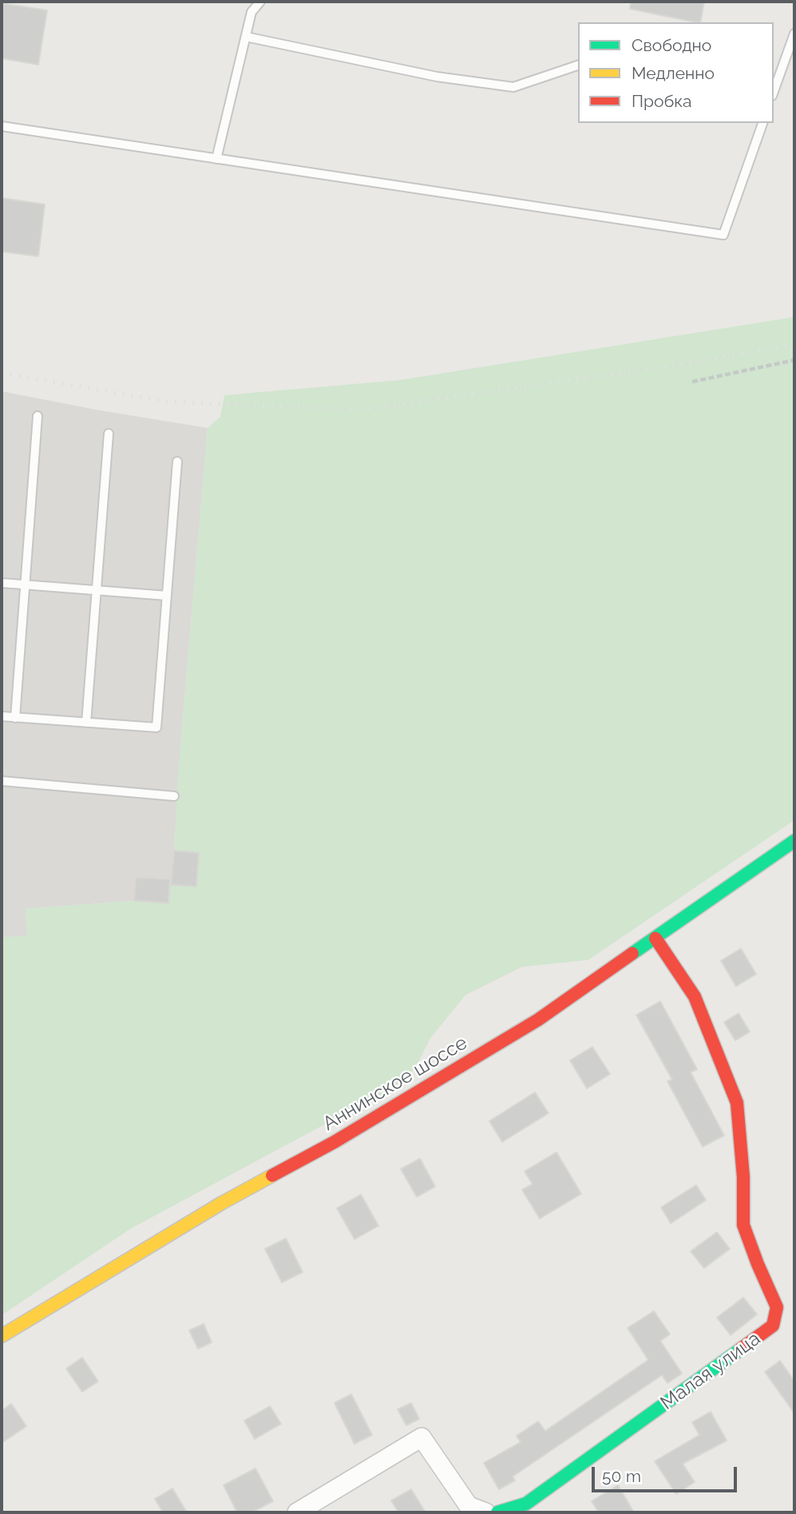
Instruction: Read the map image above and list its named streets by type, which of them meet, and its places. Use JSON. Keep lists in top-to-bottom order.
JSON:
{
  "streets": {
    "main road": ["Аннинское шоссе", "Малая улица"]
  },
  "crossings": [
    ["Аннинское шоссе", "Малая улица"]
  ],
  "legend": ["Свободно", "Медленно", "Пробка"],
  "scale_bar": "50 m"
}
